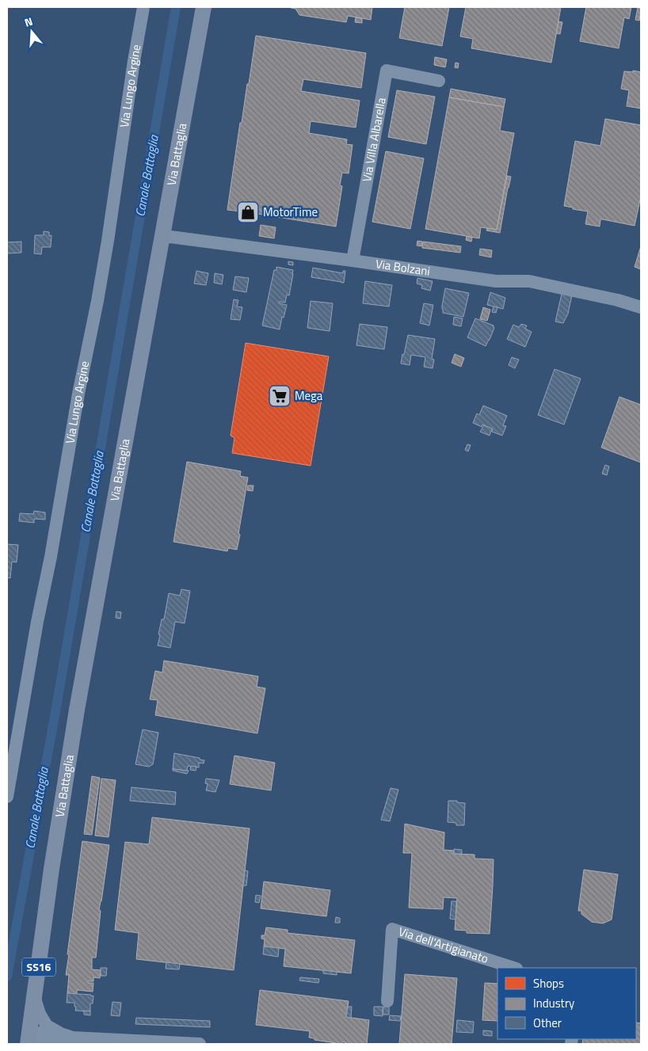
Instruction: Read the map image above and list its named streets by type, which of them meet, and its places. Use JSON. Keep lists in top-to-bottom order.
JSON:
{
  "streets": {
    "main road": ["Via Battaglia", "SS16"],
    "street": [
      "Via Lungo Argine",
      "Via Villa Albarella",
      "Via Bolzani",
      "Via dell'Artigianato"
    ]
  },
  "crossings": [
    ["Via Villa Albarella", "Via Bolzani"],
    ["Via Battaglia", "Via Bolzani"],
    ["Via Battaglia", "SS16"]
  ],
  "water": ["Canale Battaglia"],
  "places": {
    "shop": ["MotorTime"],
    "supermarket": ["Mega"]
  },
  "legend": ["Shops", "Industry", "Other"],
  "north": "top"
}
